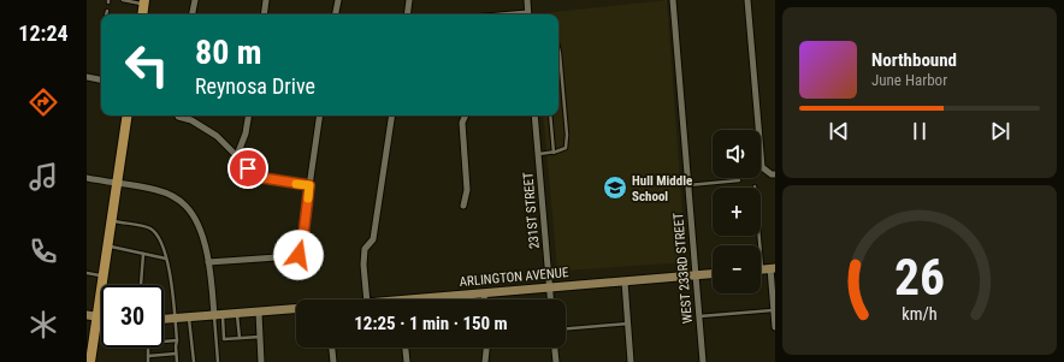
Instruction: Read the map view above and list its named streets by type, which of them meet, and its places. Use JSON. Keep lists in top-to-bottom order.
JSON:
{
  "streets": {
    "main road": ["ARLINGTON AVENUE"],
    "street": ["231ST STREET", "WEST 233RD STREET"]
  },
  "crossings": [
    ["231ST STREET", "ARLINGTON AVENUE"],
    ["WEST 233RD STREET", "ARLINGTON AVENUE"]
  ],
  "places": {
    "school or university": ["Hull Middle School"]
  },
  "page": {
    "tabs": "12:24",
    "turn": ["80 m", "Reynosa Drive"],
    "song": ["Northbound", "June Harbor"],
    "map_buttons": ["+", "−"],
    "limit": "30",
    "trip": "12:25 · 1 min · 150 m",
    "gauge": ["26", "km/h"]
  }
}
